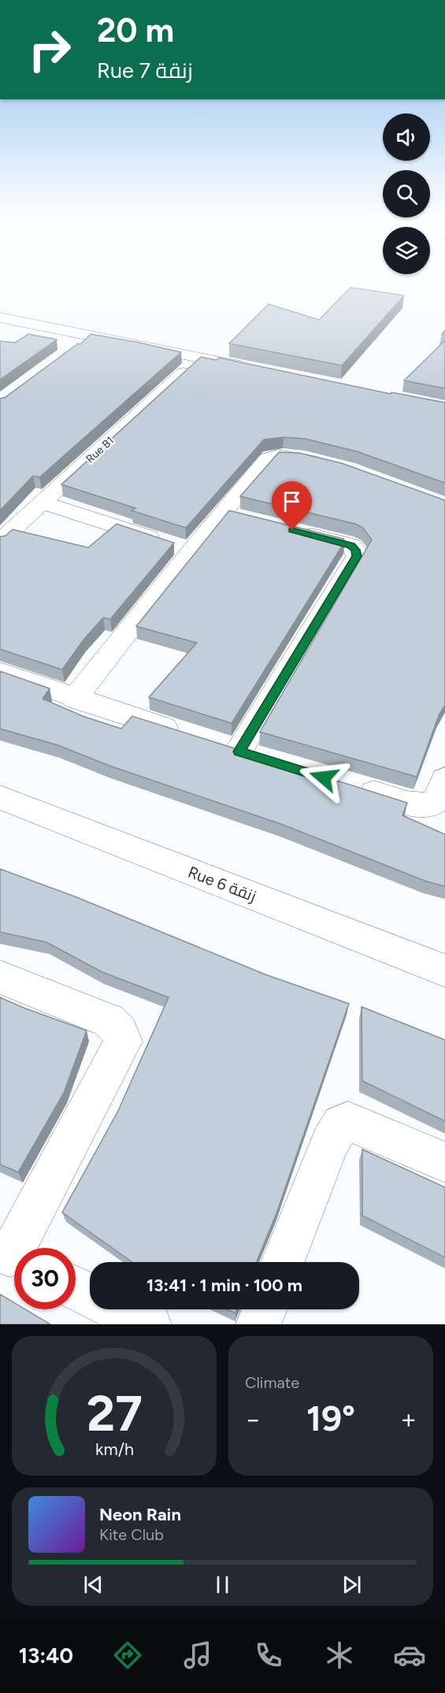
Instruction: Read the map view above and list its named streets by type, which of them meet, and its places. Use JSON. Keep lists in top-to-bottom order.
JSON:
{
  "streets": {
    "street": ["Rue B1", "Rue 6 زنقة"]
  },
  "page": {
    "turn": ["20 m", "Rue 7 زنقة"],
    "limit": "30",
    "trip": "13:41 · 1 min · 100 m",
    "tile": "Climate",
    "heat": ["−", "19°", "+"],
    "song": ["Neon Rain", "Kite Club"],
    "tabs": "13:40",
    "gauge": ["27", "km/h"]
  }
}
